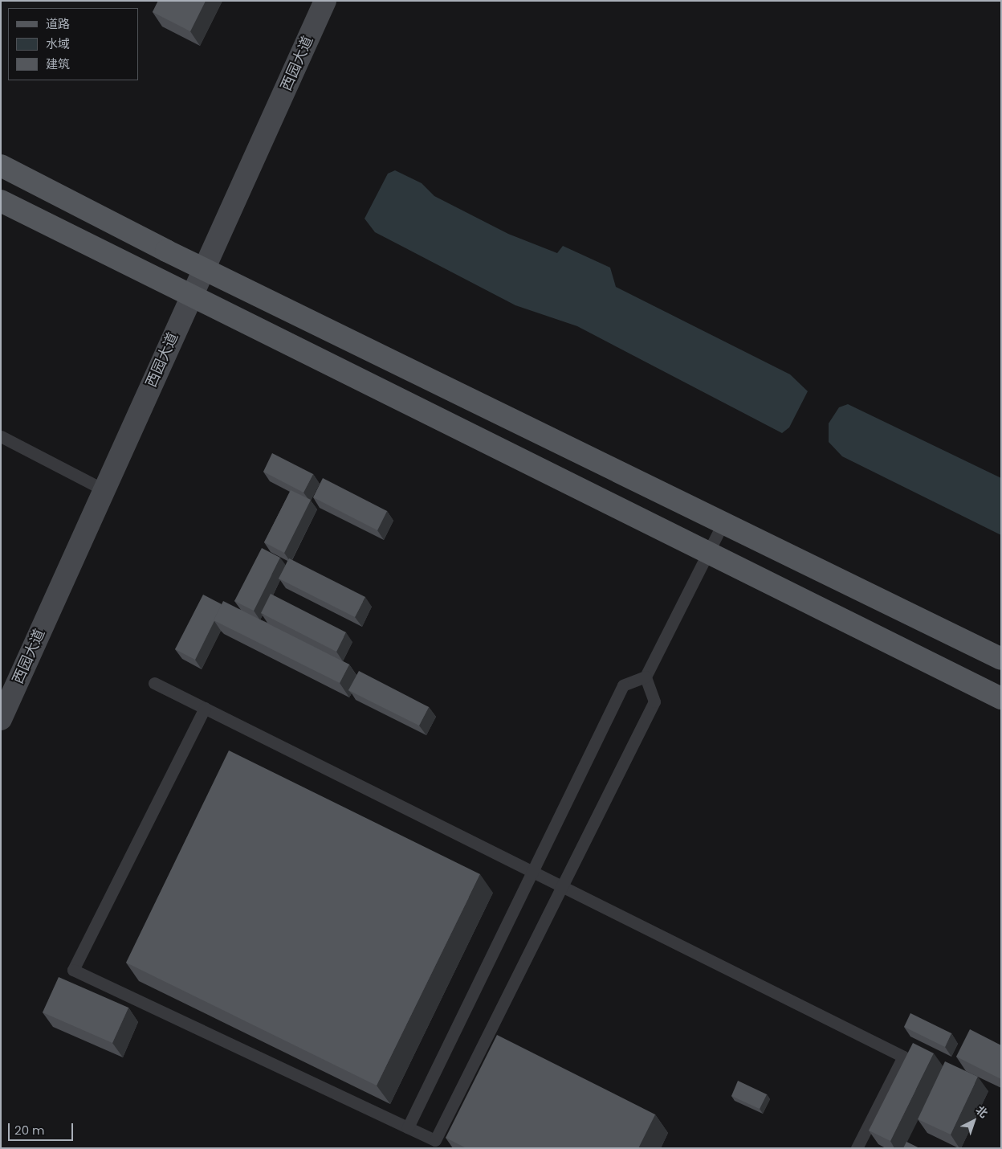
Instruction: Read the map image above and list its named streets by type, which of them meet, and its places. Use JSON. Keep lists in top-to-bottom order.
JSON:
{
  "streets": {
    "street": ["西园大道"]
  },
  "legend": ["道路", "水域", "建筑"],
  "scale_bar": "20 m",
  "north": "top right"
}
